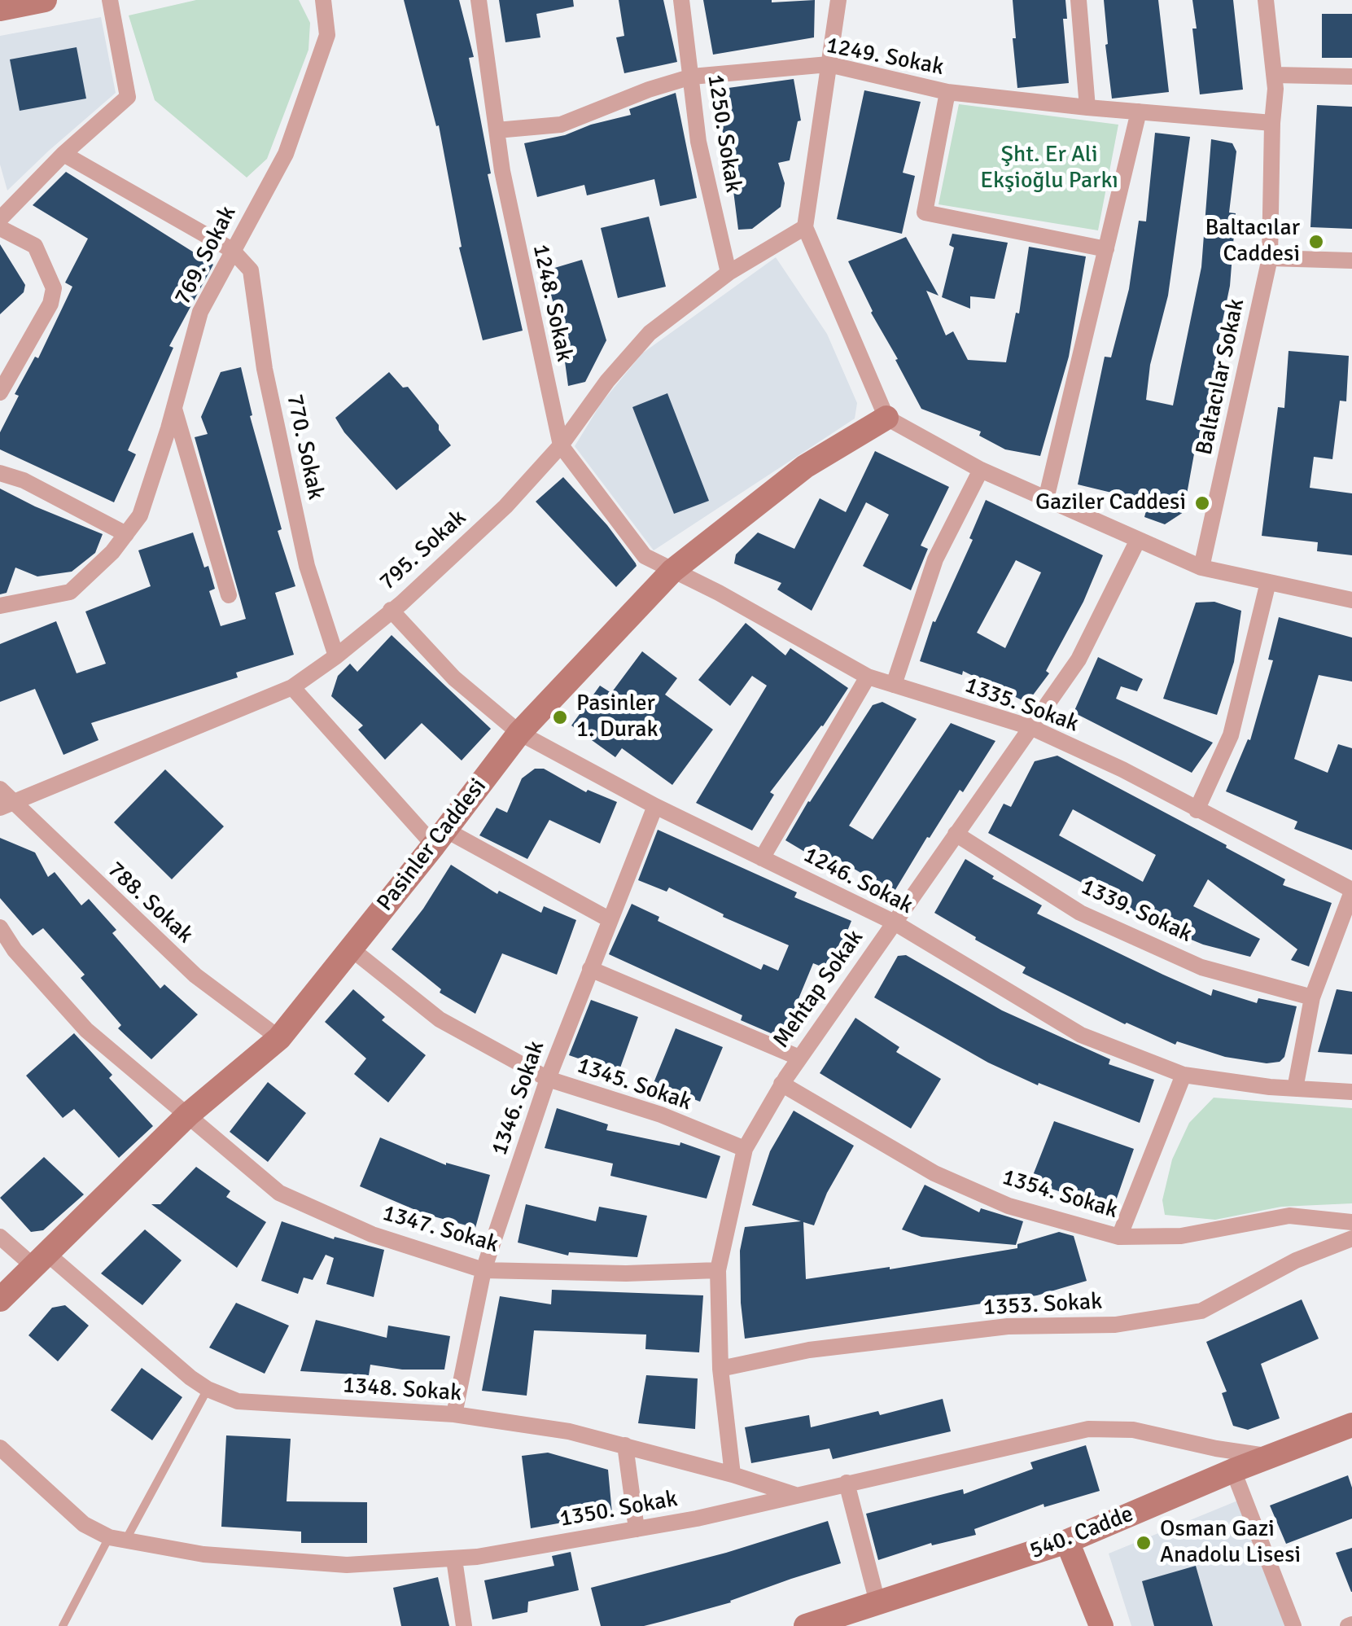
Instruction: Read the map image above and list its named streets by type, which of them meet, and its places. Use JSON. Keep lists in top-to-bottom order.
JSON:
{
  "streets": {
    "street": [
      "1249. Sokak",
      "1250. Sokak",
      "769. Sokak",
      "1248. Sokak",
      "Baltacılar Sokak",
      "770. Sokak",
      "795. Sokak",
      "1335. Sokak",
      "Pasinler Caddesi",
      "1246. Sokak",
      "788. Sokak",
      "1339. Sokak",
      "Mehtap Sokak",
      "1345. Sokak",
      "1346. Sokak",
      "1354. Sokak",
      "1347. Sokak",
      "1353. Sokak",
      "1348. Sokak",
      "1350. Sokak",
      "540. Cadde"
    ]
  },
  "crossings": [
    ["1249. Sokak", "1250. Sokak"],
    ["1249. Sokak", "1248. Sokak"],
    ["1249. Sokak", "Baltacılar Sokak"],
    ["1250. Sokak", "795. Sokak"],
    ["769. Sokak", "770. Sokak"],
    ["1248. Sokak", "795. Sokak"],
    ["1248. Sokak", "1335. Sokak"],
    ["1248. Sokak", "Pasinler Caddesi"],
    ["770. Sokak", "795. Sokak"],
    ["795. Sokak", "1246. Sokak"],
    ["795. Sokak", "788. Sokak"],
    ["1335. Sokak", "Pasinler Caddesi"],
    ["1335. Sokak", "Mehtap Sokak"],
    ["Pasinler Caddesi", "1246. Sokak"],
    ["Pasinler Caddesi", "788. Sokak"],
    ["Pasinler Caddesi", "1345. Sokak"],
    ["Pasinler Caddesi", "1347. Sokak"],
    ["Pasinler Caddesi", "1348. Sokak"],
    ["1246. Sokak", "Mehtap Sokak"],
    ["1246. Sokak", "1346. Sokak"],
    ["1339. Sokak", "Mehtap Sokak"],
    ["Mehtap Sokak", "1345. Sokak"],
    ["Mehtap Sokak", "1354. Sokak"],
    ["Mehtap Sokak", "1347. Sokak"],
    ["Mehtap Sokak", "1353. Sokak"],
    ["Mehtap Sokak", "1348. Sokak"],
    ["1345. Sokak", "1346. Sokak"],
    ["1346. Sokak", "1347. Sokak"],
    ["1346. Sokak", "1348. Sokak"],
    ["1348. Sokak", "1350. Sokak"],
    ["1350. Sokak", "540. Cadde"]
  ],
  "parks": ["Şht. Er Ali Ekşioğlu Parkı"],
  "places": [
    "Baltacılar Caddesi",
    "Gaziler Caddesi",
    "Pasinler 1. Durak",
    "Osman Gazi Anadolu Lisesi"
  ]
}
